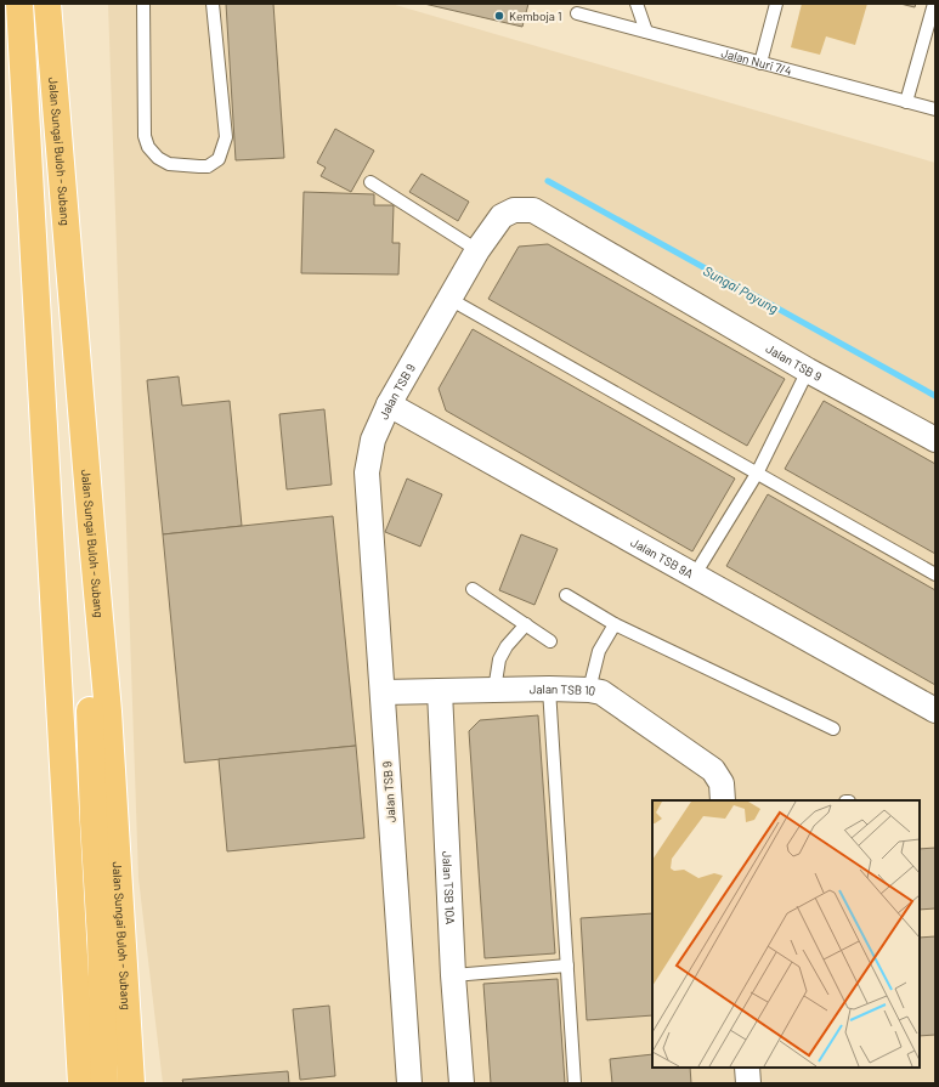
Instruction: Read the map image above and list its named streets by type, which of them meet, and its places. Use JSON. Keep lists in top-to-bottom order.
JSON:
{
  "streets": {
    "highway": ["Jalan Sungai Buloh - Subang"],
    "street": [
      "Jalan TSB 9",
      "Jalan TSB 9A",
      "Jalan TSB 10",
      "Jalan TSB 10A"
    ],
    "lane": ["Jalan Nuri 7/4"]
  },
  "crossings": [
    ["Jalan TSB 9", "Jalan TSB 9A"],
    ["Jalan TSB 9", "Jalan TSB 10"],
    ["Jalan TSB 10", "Jalan TSB 10A"]
  ],
  "water": ["Sungai Payung"],
  "places": ["Kemboja 1"]
}
